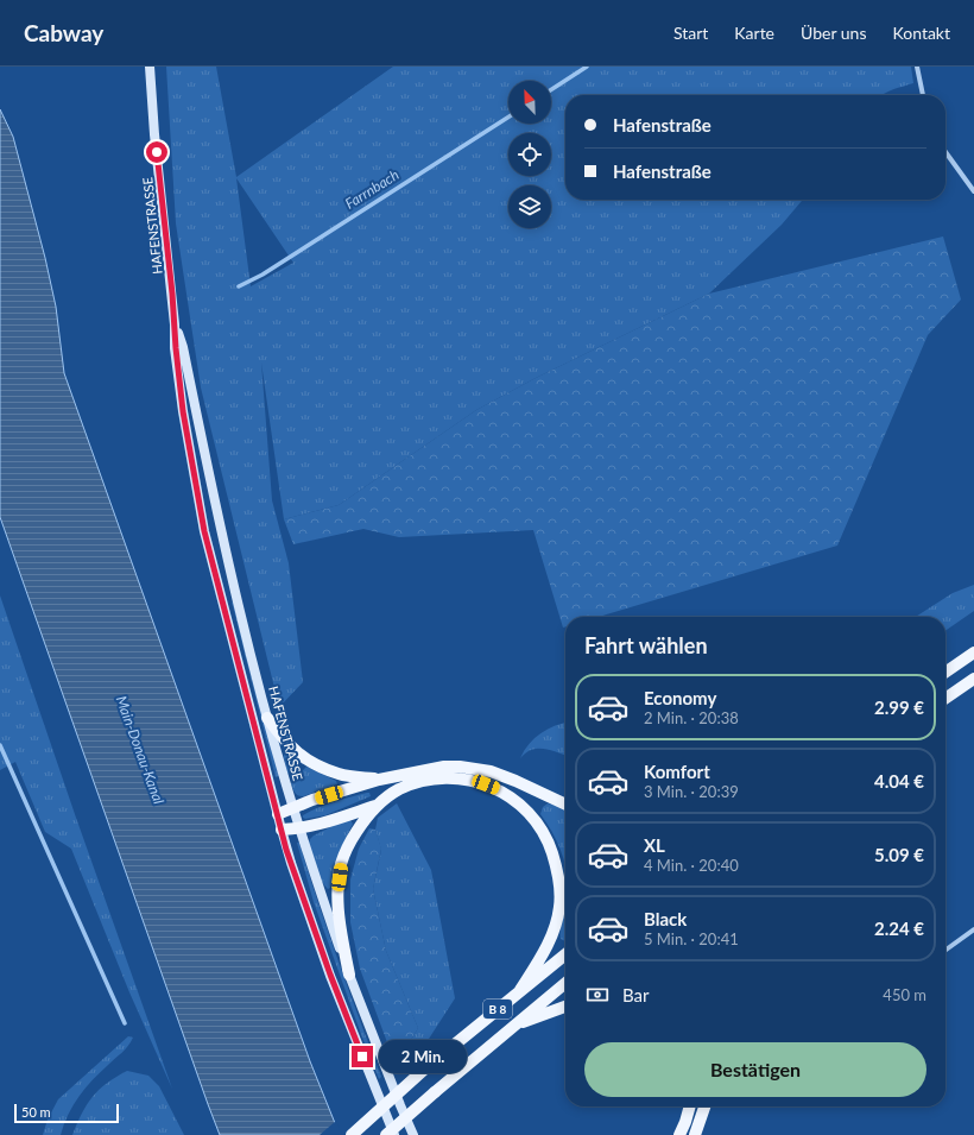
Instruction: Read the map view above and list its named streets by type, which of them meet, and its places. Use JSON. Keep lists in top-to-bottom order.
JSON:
{
  "streets": {
    "main road": ["HAFENSTRASSE", "B 8"]
  },
  "water": ["Farrnbach", "Main-Donau-Kanal"],
  "scale_bar": "50 m",
  "north": "top left",
  "page": {
    "header": "Cabway",
    "nav": [
      "Start",
      "Karte",
      "Über uns",
      "Kontakt"
    ],
    "banner": ["Hafenstraße", "Hafenstraße"],
    "heading": "Fahrt wählen",
    "list": [
      {
        "name": "Economy",
        "note": "2 Min. · 20:38",
        "value": "2.99 €"
      },
      {
        "name": "Komfort",
        "note": "3 Min. · 20:39",
        "value": "4.04 €"
      },
      {
        "name": "XL",
        "note": "4 Min. · 20:40",
        "value": "5.09 €"
      },
      {
        "name": "Black",
        "note": "5 Min. · 20:41",
        "value": "2.24 €"
      }
    ],
    "pay": ["Bar", "450 m"],
    "buttons": "Bestätigen",
    "bubble": "2 Min.",
    "scale": "50 m"
  }
}
